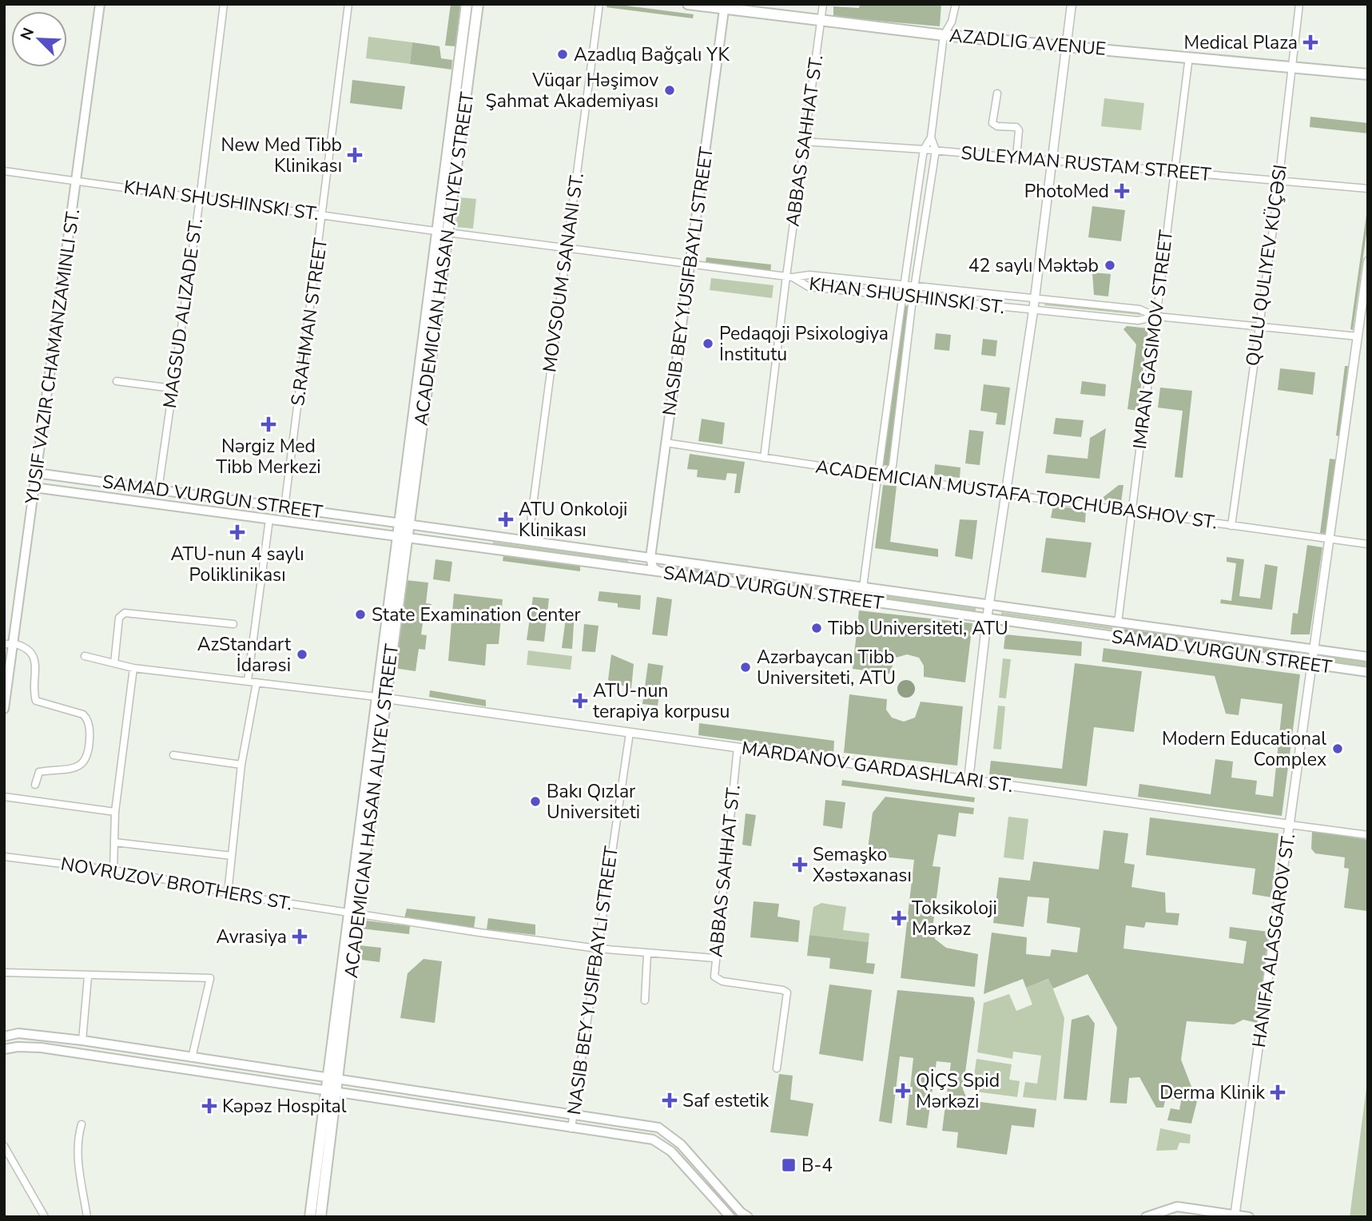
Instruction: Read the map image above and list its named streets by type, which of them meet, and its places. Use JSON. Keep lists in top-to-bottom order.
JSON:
{
  "streets": {
    "main road": [
      "AZADLIG AVENUE",
      "ACADEMICIAN HASAN ALIYEV STREET",
      "NASIB BEY YUSIFBAYLI STREET",
      "YUSIF VAZIR CHAMANZAMINLI ST.",
      "SAMAD VURGUN STREET"
    ],
    "street": [
      "ABBAS SAHHAT ST.",
      "SULEYMAN RUSTAM STREET",
      "KHAN SHUSHINSKI ST.",
      "QULU QULIYEV KÜÇƏSI",
      "MOVSOUM SANANI ST.",
      "MAGSUD ALIZADE ST.",
      "S.RAHMAN STREET",
      "IMRAN GASIMOV STREET",
      "ACADEMICIAN MUSTAFA TOPCHUBASHOV ST.",
      "MARDANOV GARDASHLARI ST.",
      "NOVRUZOV BROTHERS ST.",
      "HANIFA ALASGAROV ST."
    ]
  },
  "crossings": [
    ["AZADLIG AVENUE", "ABBAS SAHHAT ST."],
    ["AZADLIG AVENUE", "QULU QULIYEV KÜÇƏSI"],
    ["AZADLIG AVENUE", "NASIB BEY YUSIFBAYLI STREET"],
    ["AZADLIG AVENUE", "IMRAN GASIMOV STREET"],
    ["ABBAS SAHHAT ST.", "SULEYMAN RUSTAM STREET"],
    ["ABBAS SAHHAT ST.", "KHAN SHUSHINSKI ST."],
    ["ABBAS SAHHAT ST.", "ACADEMICIAN MUSTAFA TOPCHUBASHOV ST."],
    ["ABBAS SAHHAT ST.", "MARDANOV GARDASHLARI ST."],
    ["ABBAS SAHHAT ST.", "NOVRUZOV BROTHERS ST."],
    ["SULEYMAN RUSTAM STREET", "QULU QULIYEV KÜÇƏSI"],
    ["SULEYMAN RUSTAM STREET", "IMRAN GASIMOV STREET"],
    ["KHAN SHUSHINSKI ST.", "ACADEMICIAN HASAN ALIYEV STREET"],
    ["KHAN SHUSHINSKI ST.", "QULU QULIYEV KÜÇƏSI"],
    ["KHAN SHUSHINSKI ST.", "MOVSOUM SANANI ST."],
    ["KHAN SHUSHINSKI ST.", "NASIB BEY YUSIFBAYLI STREET"],
    ["KHAN SHUSHINSKI ST.", "MAGSUD ALIZADE ST."],
    ["KHAN SHUSHINSKI ST.", "S.RAHMAN STREET"],
    ["KHAN SHUSHINSKI ST.", "IMRAN GASIMOV STREET"],
    ["KHAN SHUSHINSKI ST.", "YUSIF VAZIR CHAMANZAMINLI ST."],
    ["ACADEMICIAN HASAN ALIYEV STREET", "SAMAD VURGUN STREET"],
    ["ACADEMICIAN HASAN ALIYEV STREET", "MARDANOV GARDASHLARI ST."],
    ["ACADEMICIAN HASAN ALIYEV STREET", "NOVRUZOV BROTHERS ST."],
    ["QULU QULIYEV KÜÇƏSI", "ACADEMICIAN MUSTAFA TOPCHUBASHOV ST."],
    ["MOVSOUM SANANI ST.", "SAMAD VURGUN STREET"],
    ["NASIB BEY YUSIFBAYLI STREET", "ACADEMICIAN MUSTAFA TOPCHUBASHOV ST."],
    ["NASIB BEY YUSIFBAYLI STREET", "SAMAD VURGUN STREET"],
    ["NASIB BEY YUSIFBAYLI STREET", "MARDANOV GARDASHLARI ST."],
    ["NASIB BEY YUSIFBAYLI STREET", "NOVRUZOV BROTHERS ST."],
    ["MAGSUD ALIZADE ST.", "SAMAD VURGUN STREET"],
    ["S.RAHMAN STREET", "SAMAD VURGUN STREET"],
    ["IMRAN GASIMOV STREET", "ACADEMICIAN MUSTAFA TOPCHUBASHOV ST."],
    ["IMRAN GASIMOV STREET", "SAMAD VURGUN STREET"],
    ["YUSIF VAZIR CHAMANZAMINLI ST.", "SAMAD VURGUN STREET"],
    ["SAMAD VURGUN STREET", "HANIFA ALASGAROV ST."],
    ["MARDANOV GARDASHLARI ST.", "HANIFA ALASGAROV ST."]
  ],
  "places": {
    "health": [
      "Medical Plaza",
      "New Med Tibb Klinikası",
      "PhotoMed",
      "Nərgiz Med Tibb Merkezi",
      "ATU Onkoloji Klinikası",
      "ATU-nun 4 saylı Poliklinikası",
      "ATU-nun terapiya korpusu",
      "Semaşko Xəstəxanası",
      "Toksikoloji Mərkəz",
      "Avrasiya",
      "QİÇS Spid Mərkəzi",
      "Derma Klinik",
      "Saf estetik",
      "Kəpəz Hospital"
    ],
    "other": [
      "Azadlıq Bağçalı YK",
      "Vüqar Həşimov Şahmat Akademiyası",
      "42 saylı Məktəb",
      "Pedaqoji Psixologiya İnstitutu",
      "State Examination Center",
      "Tibb Universiteti, ATU",
      "AzStandart İdarəsi",
      "Azərbaycan Tibb Universiteti, ATU",
      "Modern Educational Complex",
      "Bakı Qızlar Universiteti"
    ],
    "transit": ["B-4"]
  },
  "north": "top left"
}
